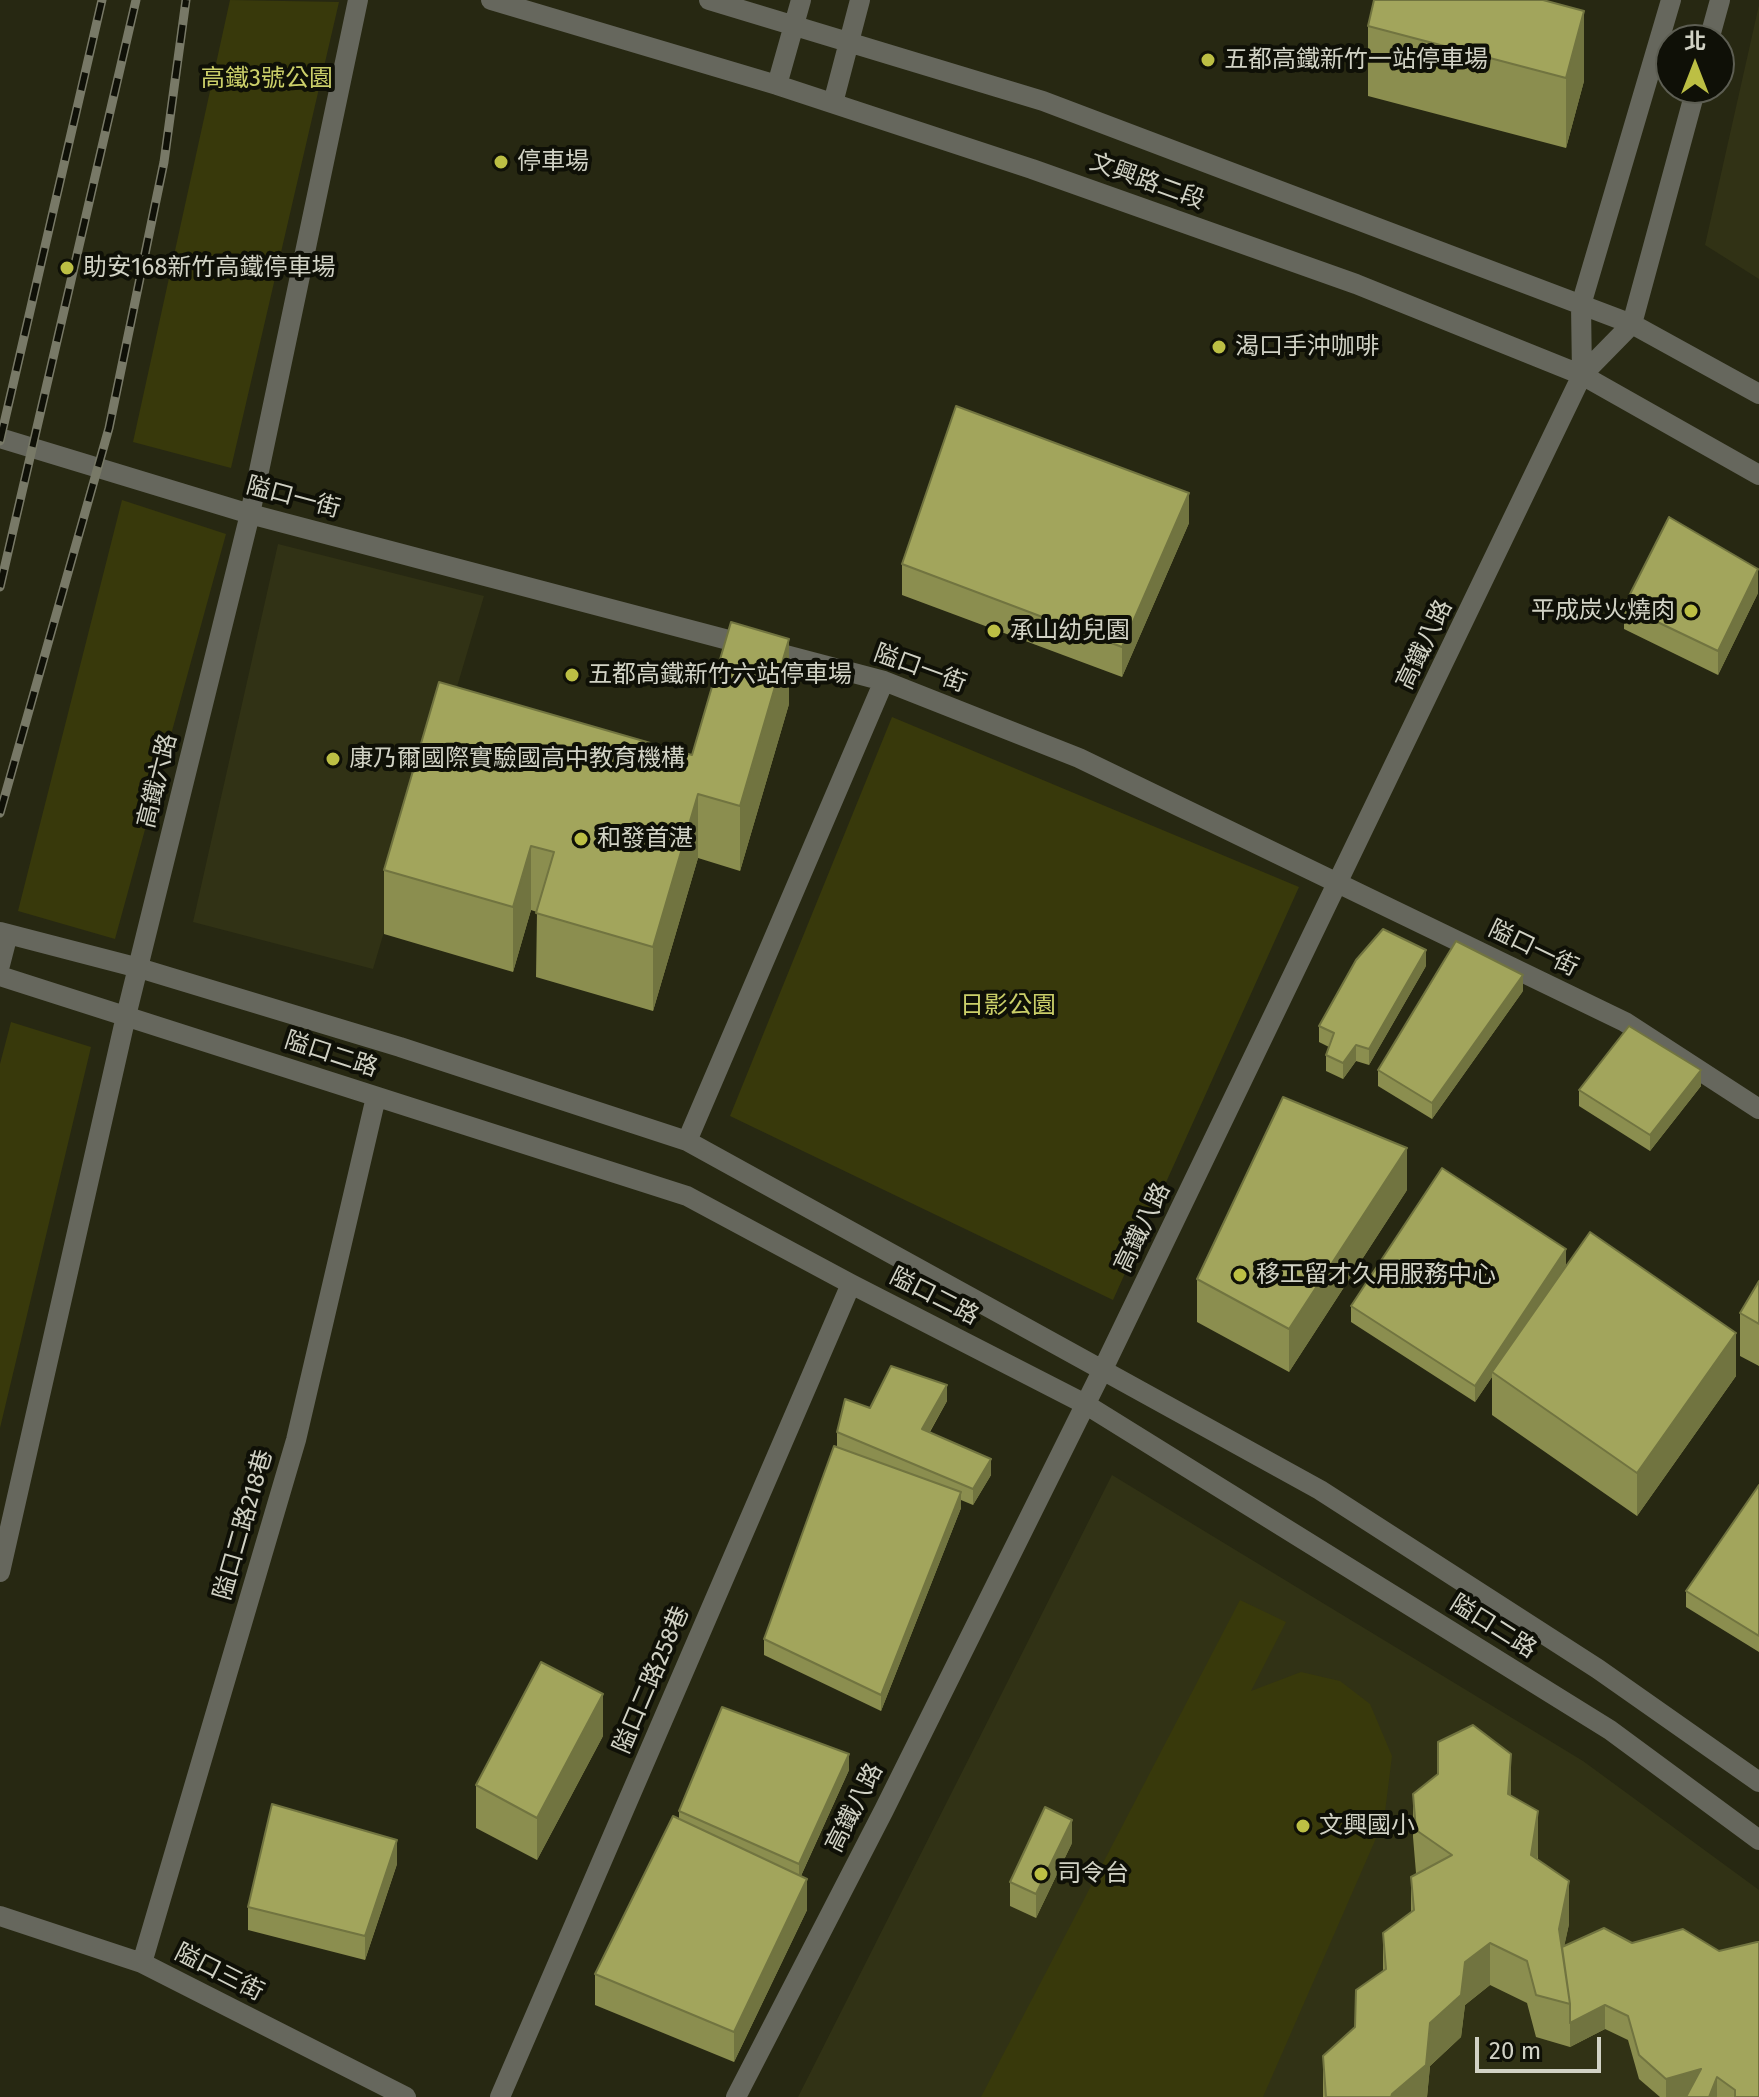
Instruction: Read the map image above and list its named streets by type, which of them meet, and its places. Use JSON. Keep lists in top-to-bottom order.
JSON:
{
  "streets": {
    "street": [
      "文興路二段",
      "隘口一街",
      "高鐵八路",
      "高鐵六路",
      "隘口二路",
      "隘口二路218巷",
      "隘口二路258巷",
      "隘口三街"
    ]
  },
  "crossings": [
    ["文興路二段", "高鐵八路"],
    ["隘口一街", "高鐵八路"],
    ["隘口一街", "高鐵六路"],
    ["高鐵八路", "隘口二路"],
    ["高鐵六路", "隘口二路"],
    ["隘口二路", "隘口二路218巷"],
    ["隘口二路", "隘口二路258巷"],
    ["隘口二路218巷", "隘口三街"]
  ],
  "parks": ["高鐵3號公園", "日影公園"],
  "places": [
    "五都高鐵新竹一站停車場",
    "停車場",
    "助安168新竹高鐵停車場",
    "渴口手沖咖啡",
    "平成炭火燒肉",
    "承山幼兒園",
    "五都高鐵新竹六站停車場",
    "康乃爾國際實驗國高中教育機構",
    "和發首湛",
    "移工留才久用服務中心",
    "文興國小",
    "司令台"
  ],
  "scale_bar": "20 m",
  "north": "top"
}
